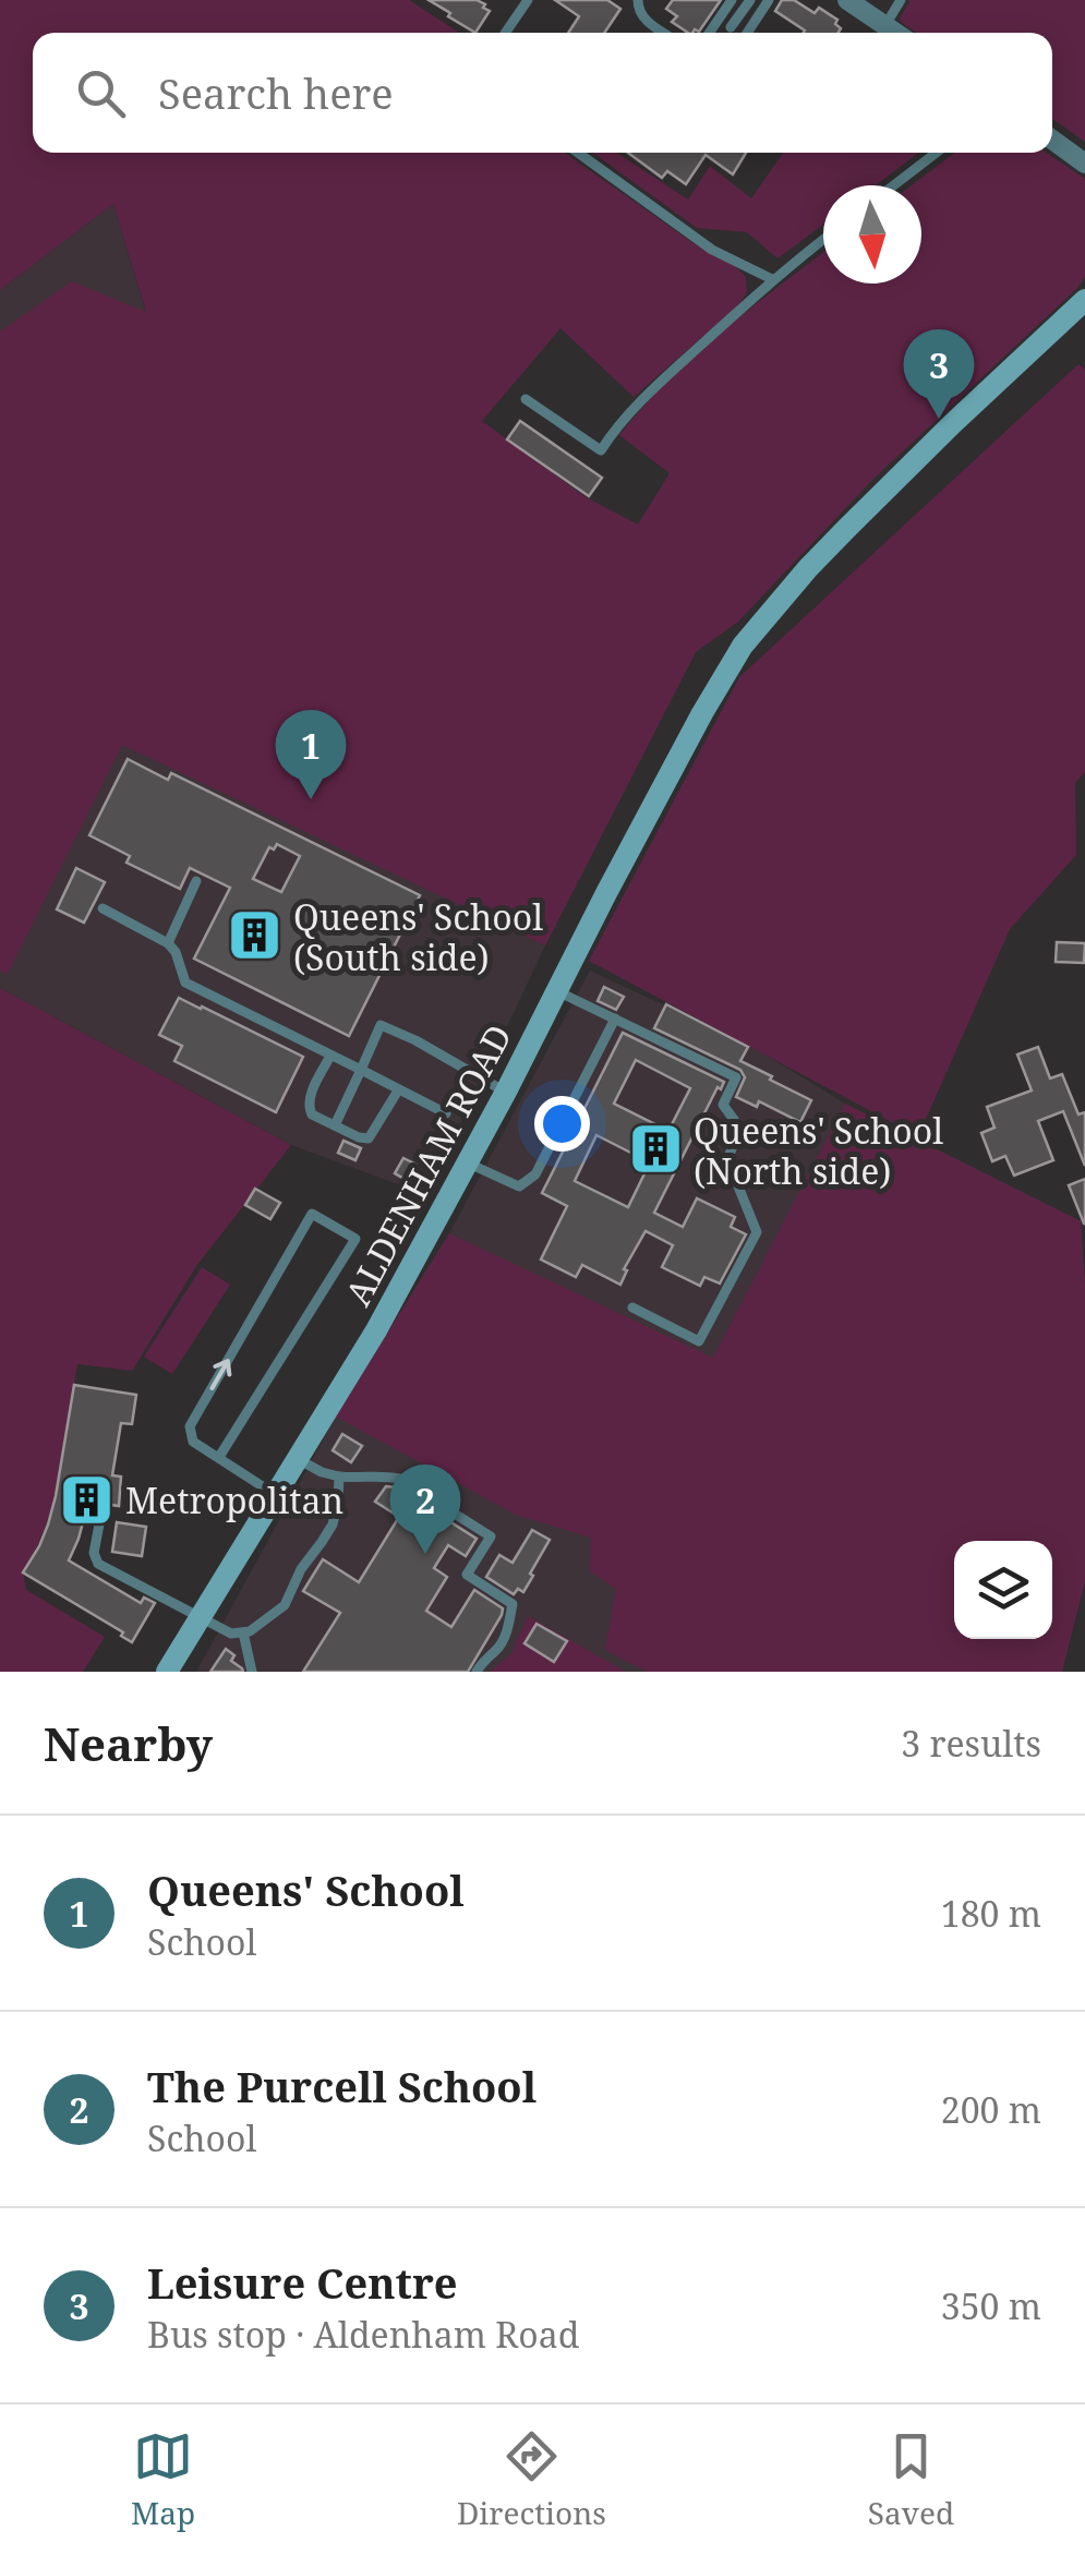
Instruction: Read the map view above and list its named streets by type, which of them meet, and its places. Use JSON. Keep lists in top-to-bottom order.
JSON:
{
  "streets": {
    "main road": ["ALDENHAM ROAD"]
  },
  "places": {
    "building": ["Queens' School (South side)", "Queens' School (North side)", "Metropolitan"]
  },
  "north": "bottom",
  "page": {
    "search": "Search here",
    "pins": ["3", "1", "2"],
    "heading": ["Nearby", "3 results"],
    "list": [
      {
        "mark": "1",
        "name": "Queens' School",
        "note": "School",
        "value": "180 m"
      },
      {
        "mark": "2",
        "name": "The Purcell School",
        "note": "School",
        "value": "200 m"
      },
      {
        "mark": "3",
        "name": "Leisure Centre",
        "note": "Bus stop · Aldenham Road",
        "value": "350 m"
      }
    ],
    "nav": ["Map", "Directions", "Saved"]
  }
}
